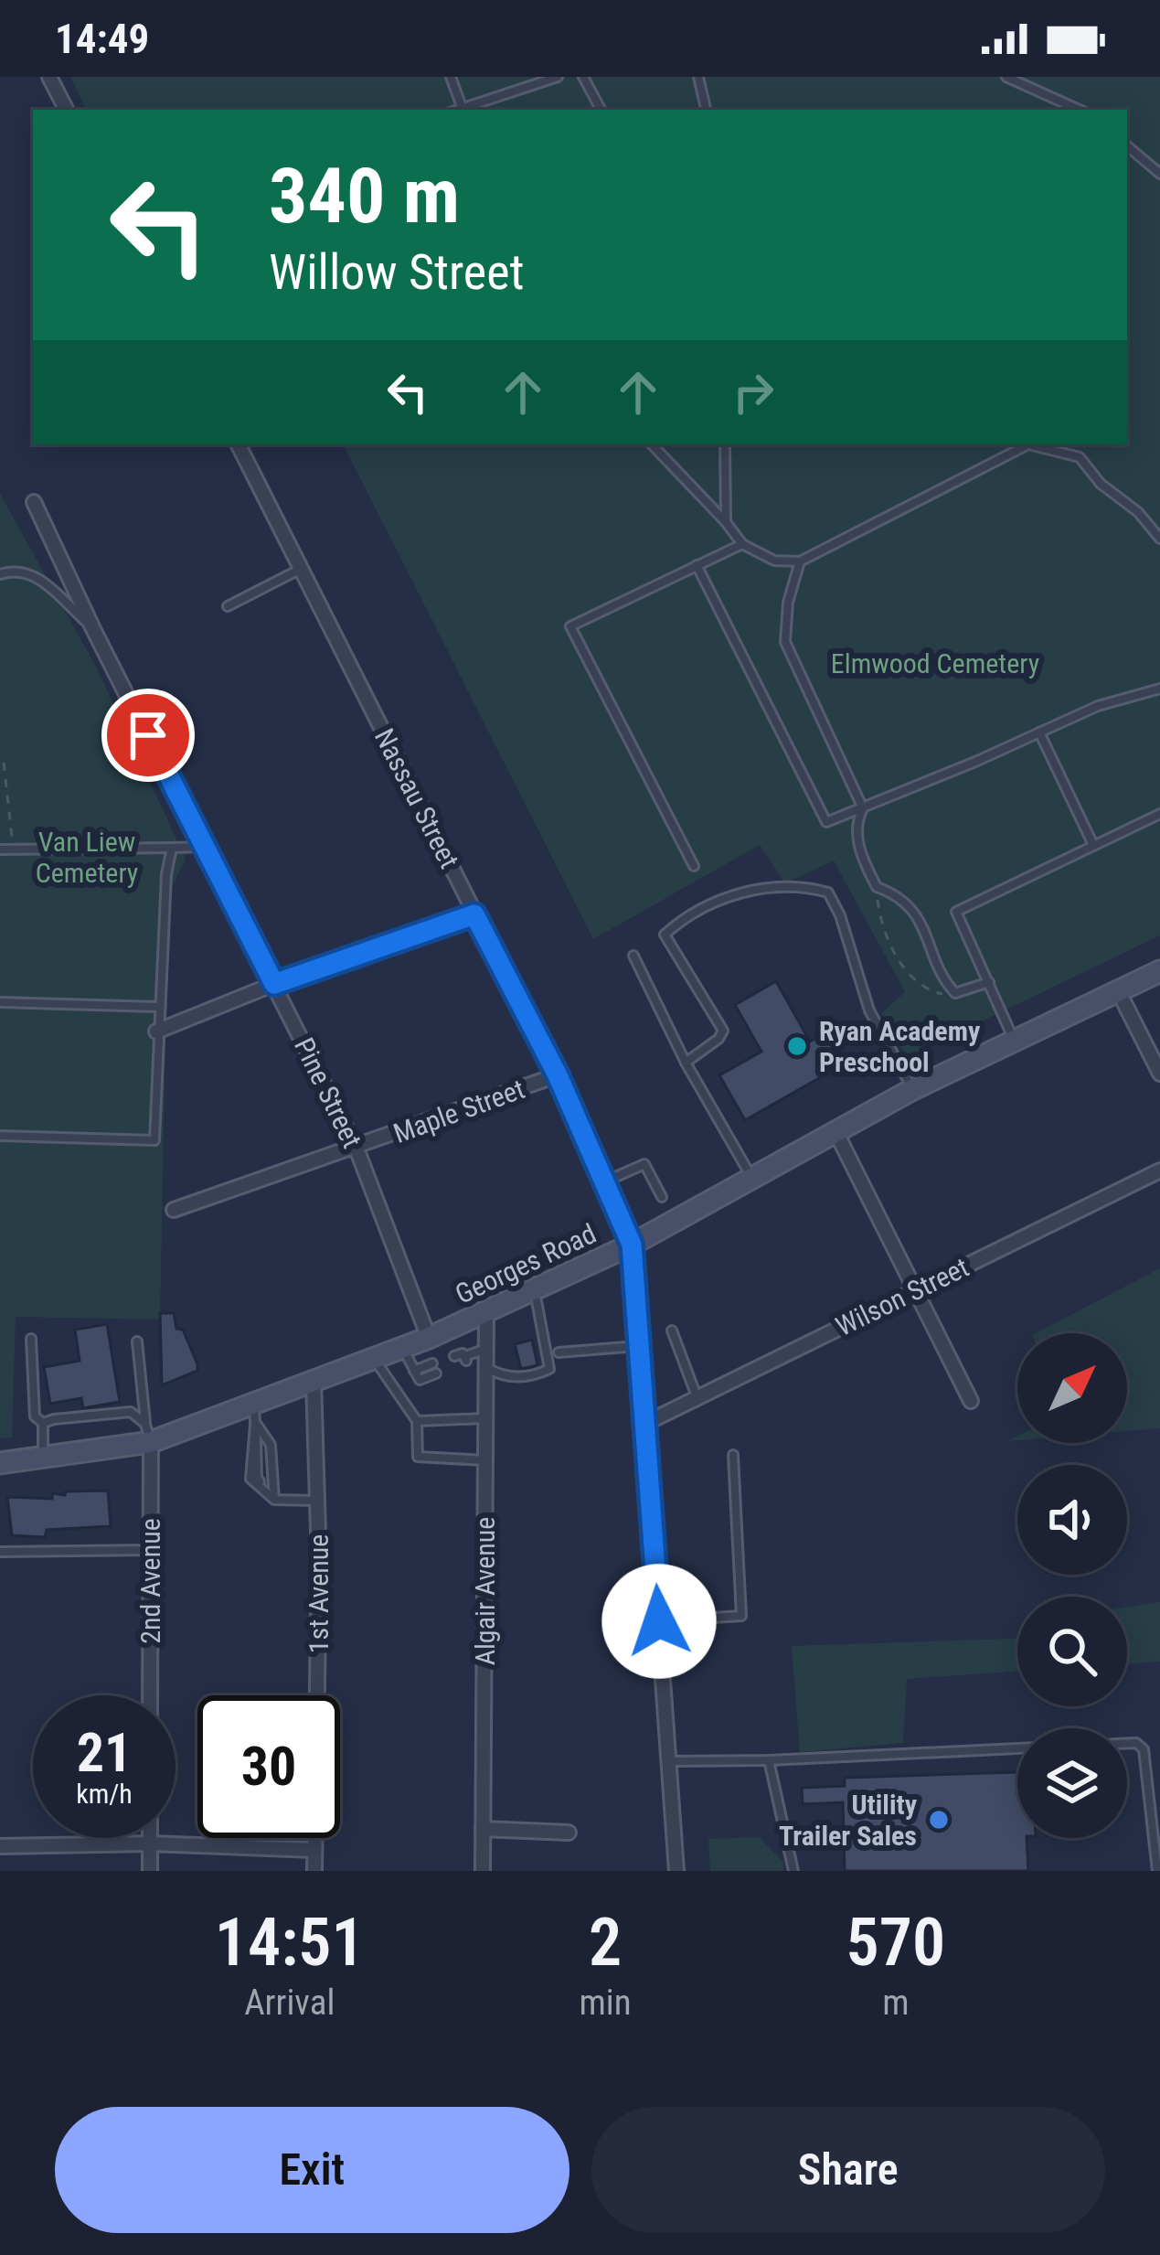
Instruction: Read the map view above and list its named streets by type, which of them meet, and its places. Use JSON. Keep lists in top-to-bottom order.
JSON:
{
  "streets": {
    "street": [
      "Nassau Street",
      "Pine Street",
      "Maple Street",
      "Georges Road",
      "Wilson Street",
      "2nd Avenue",
      "Algair Avenue",
      "1st Avenue"
    ]
  },
  "crossings": [
    ["Nassau Street", "Maple Street"],
    ["Nassau Street", "Georges Road"],
    ["Nassau Street", "Wilson Street"],
    ["Pine Street", "Maple Street"],
    ["Pine Street", "Georges Road"],
    ["Georges Road", "2nd Avenue"],
    ["Georges Road", "Algair Avenue"],
    ["Georges Road", "1st Avenue"]
  ],
  "parks": ["Elmwood Cemetery", "Van Liew Cemetery"],
  "places": ["Ryan Academy Preschool", "Utility Trailer Sales"],
  "north": "top right",
  "page": {
    "status": "14:49",
    "turn": ["340 m", "Willow Street"],
    "speed": "21 km/h",
    "limit": "30",
    "eta": [
      "14:51",
      "Arrival",
      "2",
      "min",
      "570",
      "m"
    ],
    "buttons": ["Exit", "Share"]
  }
}
